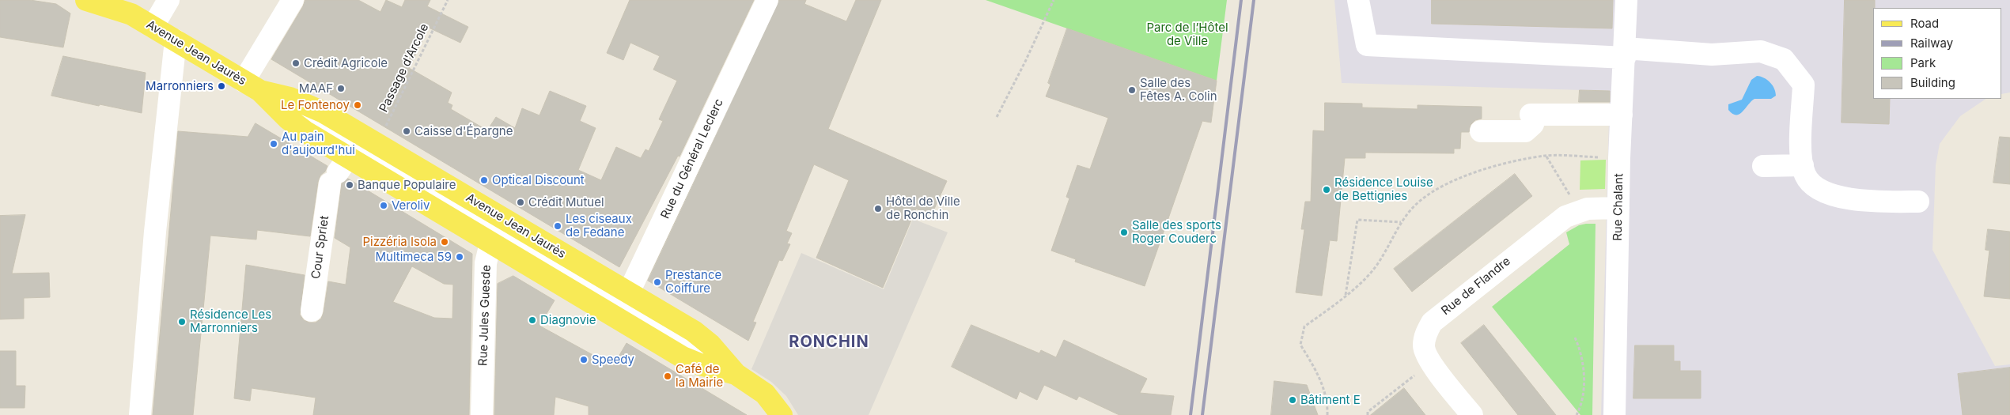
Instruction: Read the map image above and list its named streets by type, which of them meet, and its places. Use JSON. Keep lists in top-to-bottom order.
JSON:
{
  "streets": {
    "main road": ["Avenue Jean Jaurès"],
    "street": [
      "Rue du Général Leclerc",
      "Rue Chalant",
      "Cour Spriet",
      "Rue de Flandre",
      "Rue Jules Guesde"
    ],
    "path": ["Passage d'Arcole"]
  },
  "crossings": [
    ["Avenue Jean Jaurès", "Passage d'Arcole"],
    ["Avenue Jean Jaurès", "Rue du Général Leclerc"],
    ["Avenue Jean Jaurès", "Cour Spriet"],
    ["Avenue Jean Jaurès", "Rue Jules Guesde"],
    ["Rue Chalant", "Rue de Flandre"]
  ],
  "districts": ["RONCHIN"],
  "parks": ["Parc de l’Hôtel de Ville"],
  "places": [
    "Crédit Agricole",
    "Marronniers",
    "MAAF",
    "Salle des Fêtes A. Colin",
    "Le Fontenoy",
    "Caisse d'Épargne",
    "Au pain d'aujourd'hui",
    "Optical Discount",
    "Banque Populaire",
    "Résidence Louise de Bettignies",
    "Crédit Mutuel",
    "Veroliv",
    "Hôtel de Ville de Ronchin",
    "Les ciseaux de Fedane",
    "Salle des sports Roger Couderc",
    "Pizzéria Isola",
    "Multimeca 59",
    "Prestance Coiffure",
    "Diagnovie",
    "Résidence Les Marronniers",
    "Speedy",
    "Café de la Mairie",
    "Bâtiment E"
  ],
  "legend": [
    "Road",
    "Railway",
    "Park",
    "Building"
  ]
}
